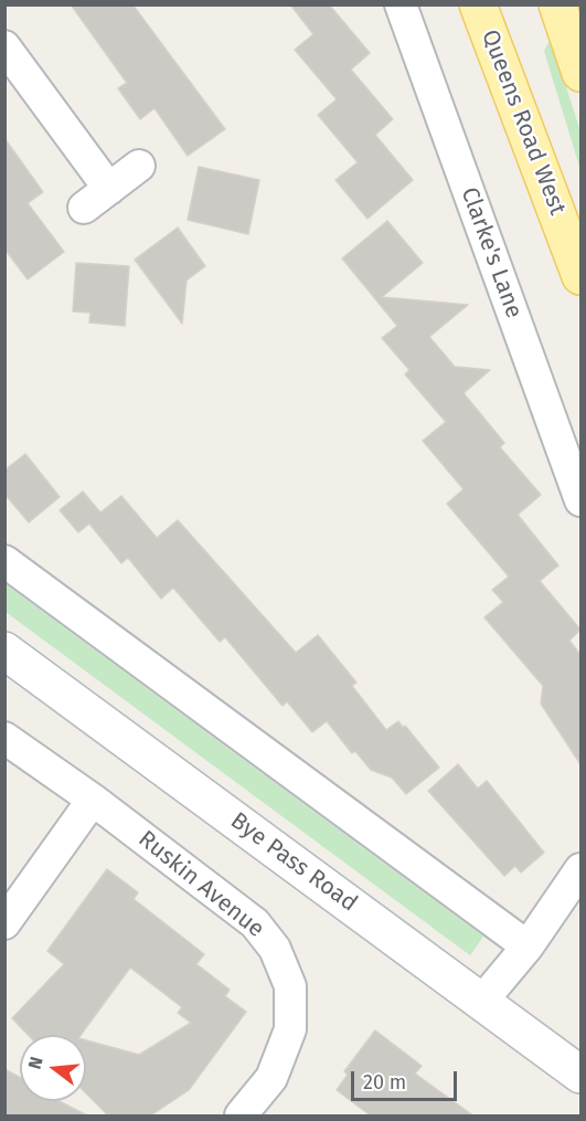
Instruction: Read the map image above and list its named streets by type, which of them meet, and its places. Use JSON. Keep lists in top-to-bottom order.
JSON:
{
  "streets": {
    "main road": ["Queens Road West", "Bye Pass Road"],
    "street": ["Clarke's Lane", "Ruskin Avenue"]
  },
  "scale_bar": "20 m",
  "north": "left"
}
